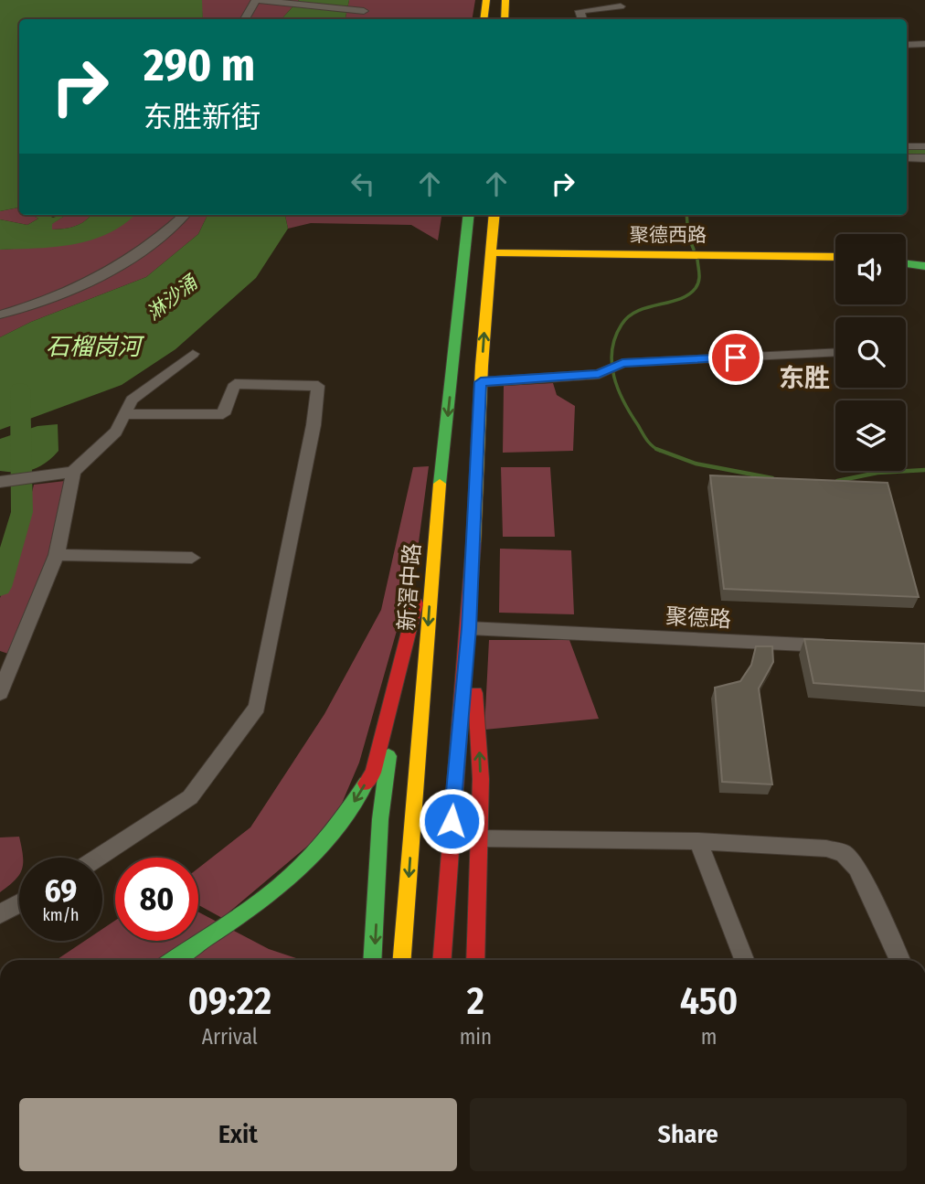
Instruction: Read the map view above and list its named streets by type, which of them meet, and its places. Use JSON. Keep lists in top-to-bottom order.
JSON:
{
  "streets": {
    "main road": ["聚德西路", "新滘中路"],
    "street": ["聚德路"]
  },
  "districts": ["东胜"],
  "water": ["淋沙涌", "石榴岗河"],
  "page": {
    "turn": ["290 m", "东胜新街"],
    "speed": "69 km/h",
    "limit": "80",
    "eta": [
      "09:22",
      "Arrival",
      "2",
      "min",
      "450",
      "m"
    ],
    "buttons": ["Exit", "Share"]
  }
}
